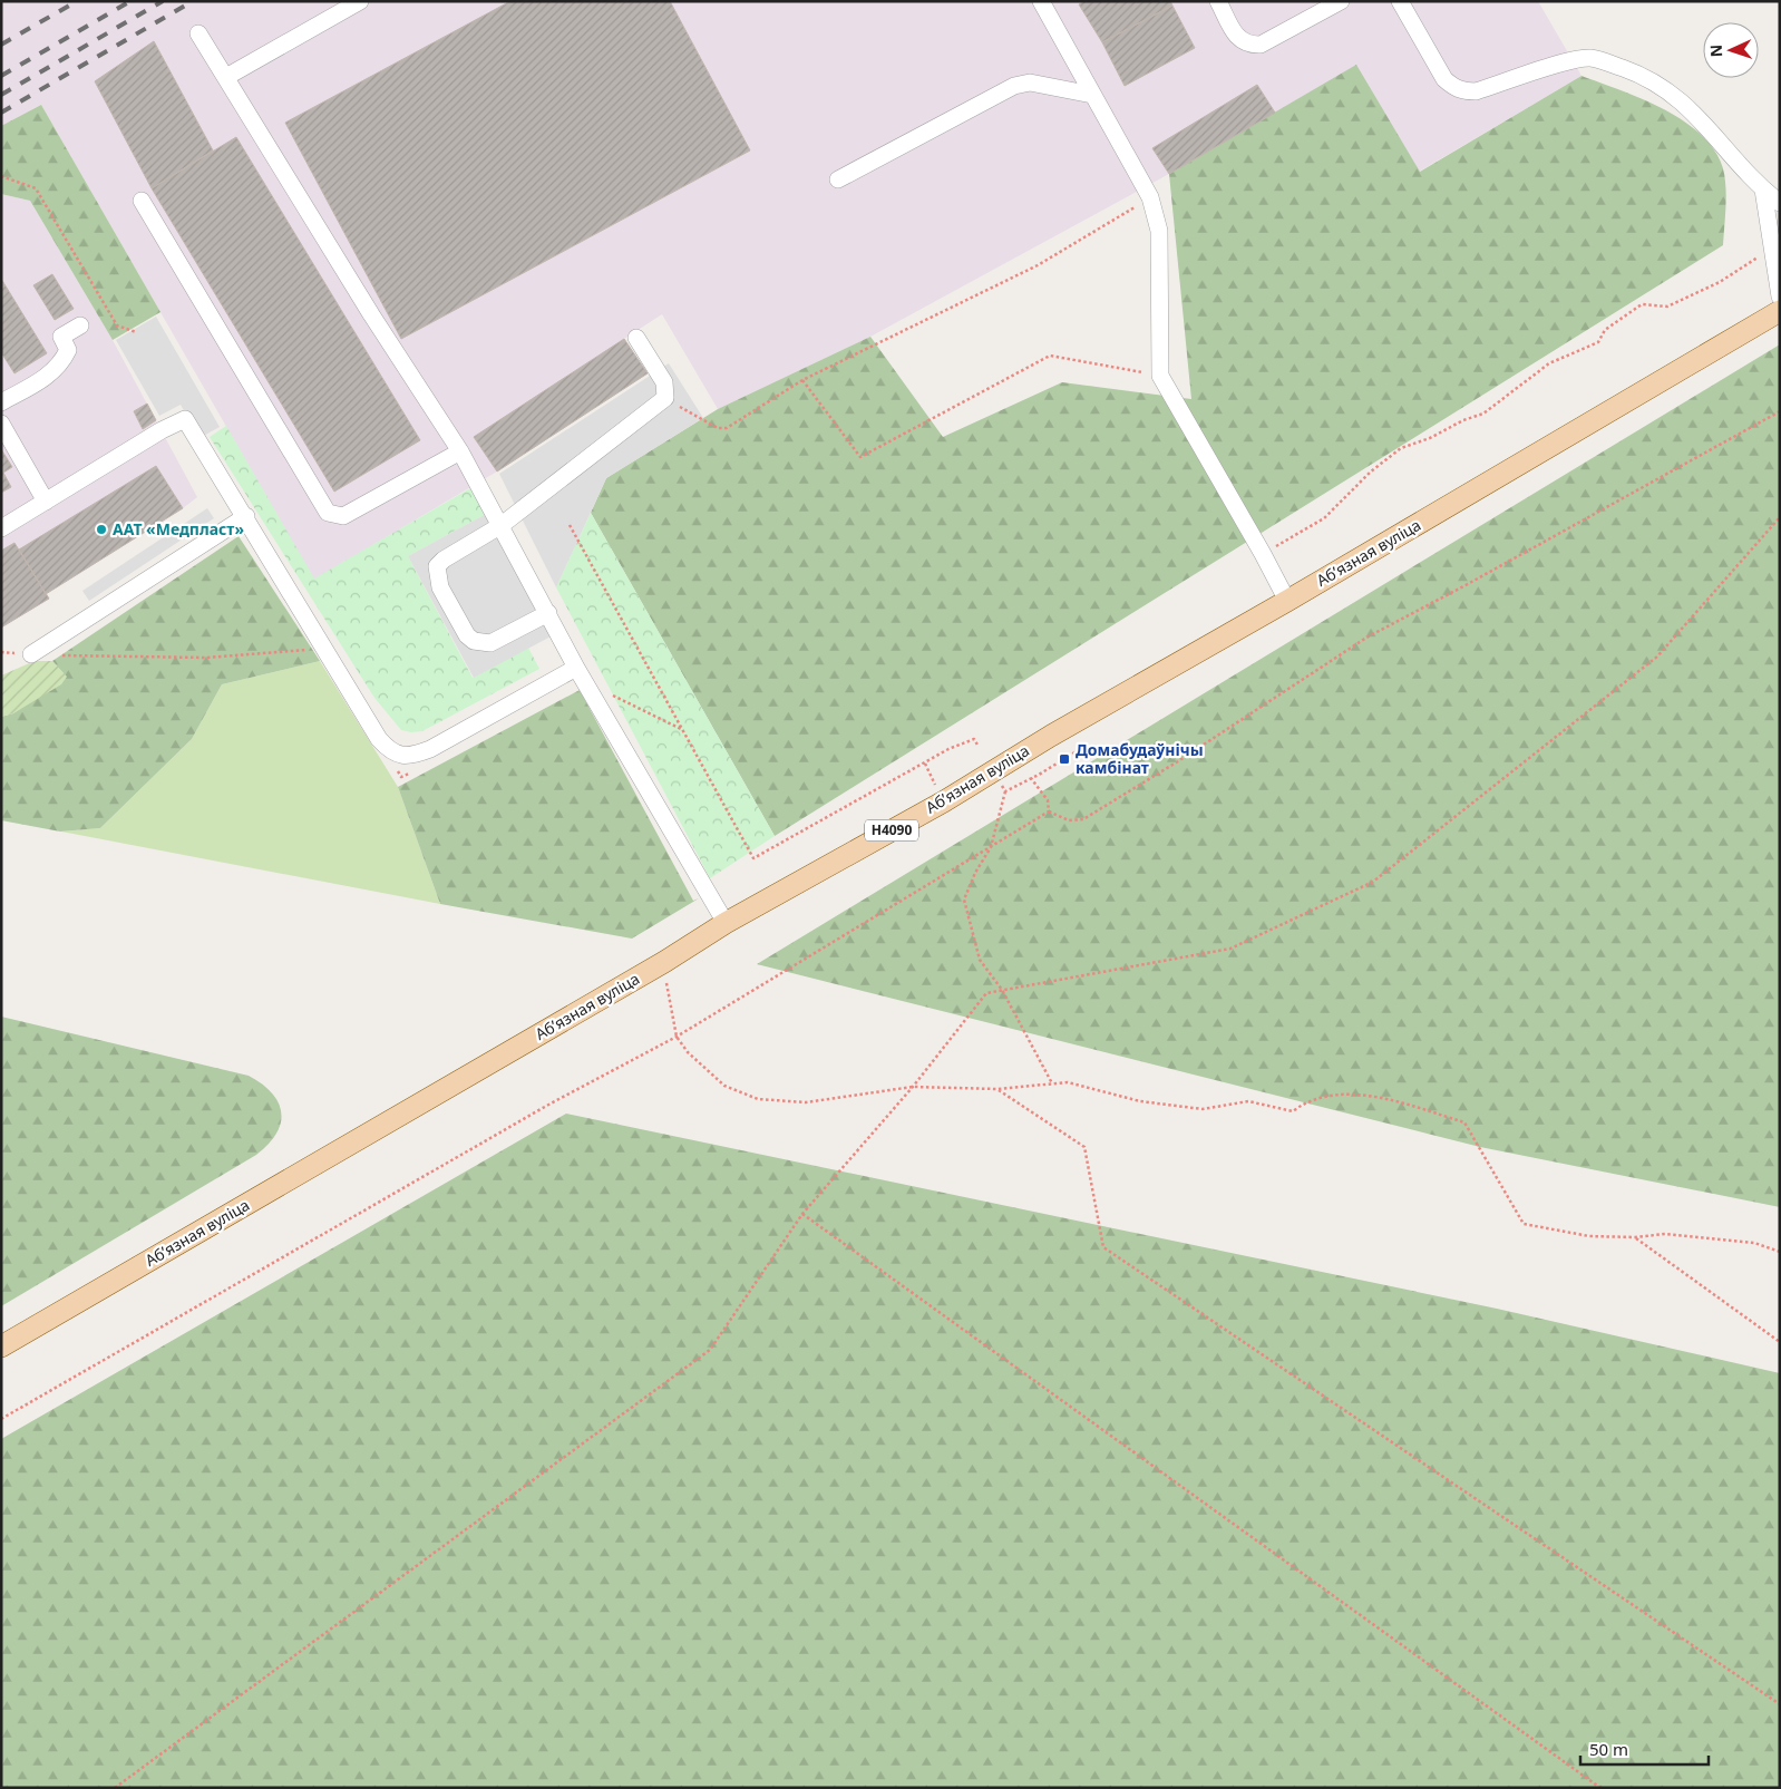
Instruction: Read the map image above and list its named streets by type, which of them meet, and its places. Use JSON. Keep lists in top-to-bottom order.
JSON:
{
  "streets": {
    "main road": ["Абʼязная вуліца", "Н4090"]
  },
  "places": {
    "other": ["ААТ «Медпласт»"],
    "transit": ["Домабудаўнічы камбінат"]
  },
  "scale_bar": "50 m",
  "north": "left"
}
